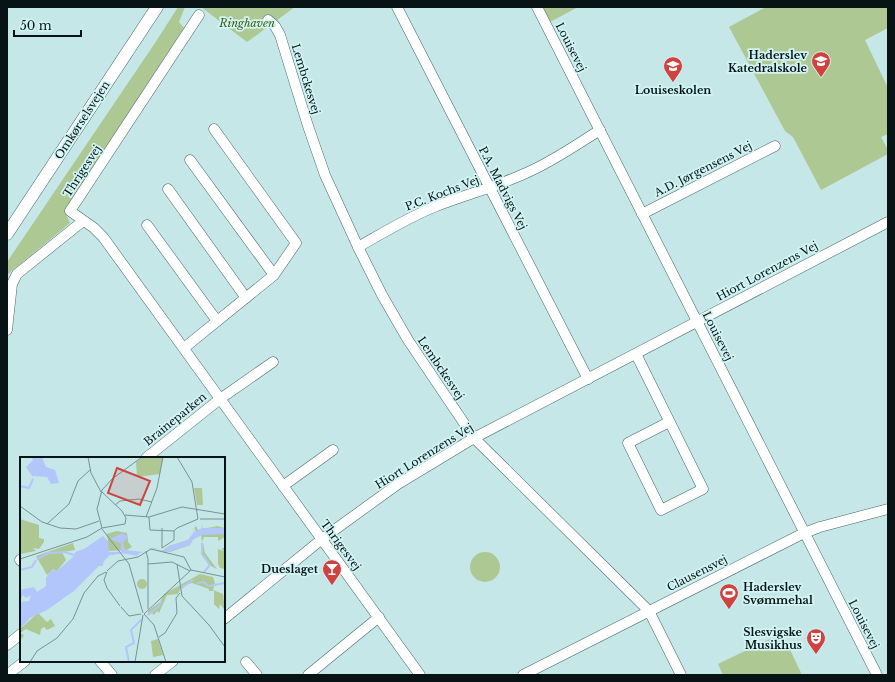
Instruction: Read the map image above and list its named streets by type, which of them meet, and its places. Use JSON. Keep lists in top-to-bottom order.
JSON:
{
  "streets": {
    "main road": ["Omkørselsvejen"],
    "street": [
      "Louisevej",
      "Lembckesvej",
      "A.D. Jørgensens Vej",
      "Thrigesvej",
      "P.A. Madvigs Vej",
      "P.C. Kochs Vej",
      "Hiort Lorenzens Vej",
      "Braineparken",
      "Clausensvej"
    ]
  },
  "crossings": [
    ["Louisevej", "A.D. Jørgensens Vej"],
    ["Louisevej", "P.C. Kochs Vej"],
    ["Louisevej", "Hiort Lorenzens Vej"],
    ["Louisevej", "Clausensvej"],
    ["Lembckesvej", "P.C. Kochs Vej"],
    ["Lembckesvej", "Hiort Lorenzens Vej"],
    ["Lembckesvej", "Clausensvej"],
    ["Thrigesvej", "Hiort Lorenzens Vej"],
    ["Thrigesvej", "Braineparken"],
    ["P.A. Madvigs Vej", "P.C. Kochs Vej"],
    ["P.A. Madvigs Vej", "Hiort Lorenzens Vej"]
  ],
  "parks": ["Ringhaven"],
  "places": {
    "school or university": ["Haderslev Katedralskole", "Louiseskolen"],
    "bar": ["Dueslaget"],
    "sports": ["Haderslev Svømmehal"],
    "theatre": ["Slesvigske Musikhus"]
  },
  "scale_bar": "50 m"
}
